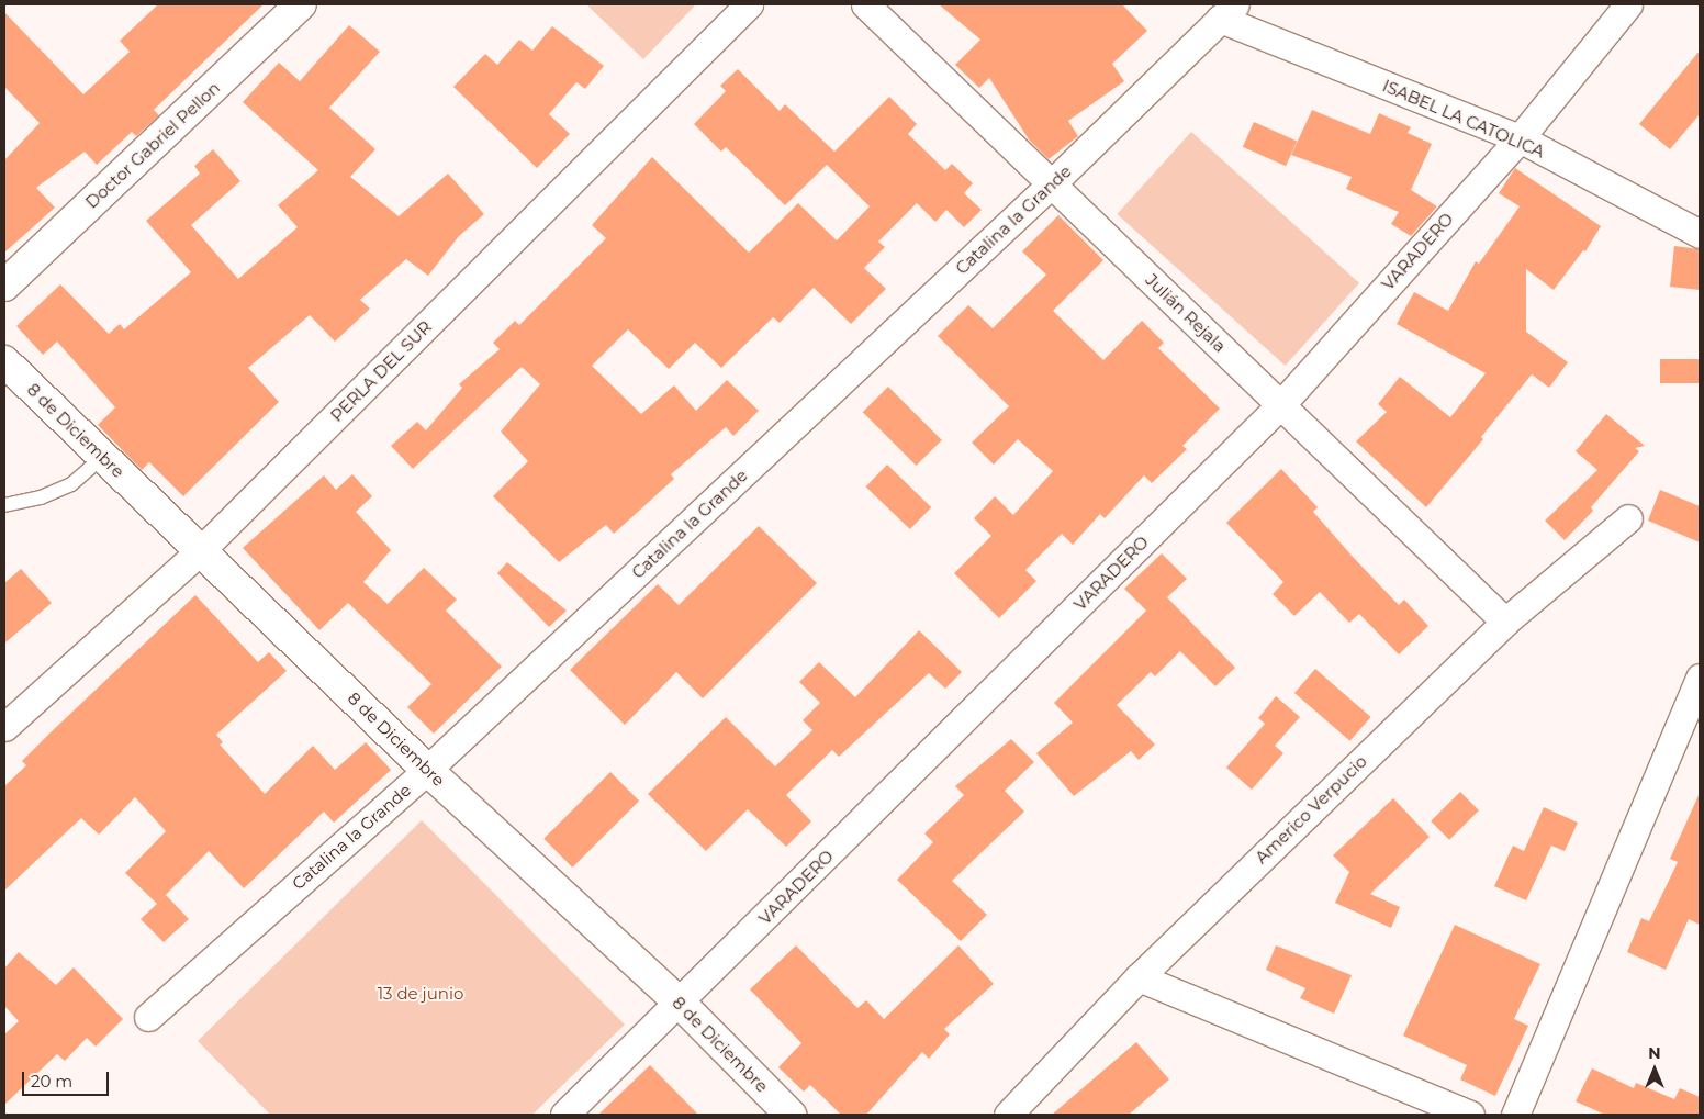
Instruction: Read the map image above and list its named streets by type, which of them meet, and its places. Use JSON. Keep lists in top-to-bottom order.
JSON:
{
  "streets": {
    "main road": ["Doctor Gabriel Pellon", "8 de Diciembre"],
    "street": [
      "ISABEL LA CATOLICA",
      "Catalina la Grande",
      "VARADERO",
      "Julián Rejala",
      "PERLA DEL SUR",
      "Americo Verpucio"
    ]
  },
  "crossings": [
    ["ISABEL LA CATOLICA", "Catalina la Grande"],
    ["ISABEL LA CATOLICA", "VARADERO"],
    ["Catalina la Grande", "Julián Rejala"],
    ["Catalina la Grande", "8 de Diciembre"],
    ["VARADERO", "Julián Rejala"],
    ["VARADERO", "8 de Diciembre"],
    ["Julián Rejala", "Americo Verpucio"],
    ["PERLA DEL SUR", "8 de Diciembre"]
  ],
  "parks": ["13 de junio"],
  "scale_bar": "20 m",
  "north": "top"
}
